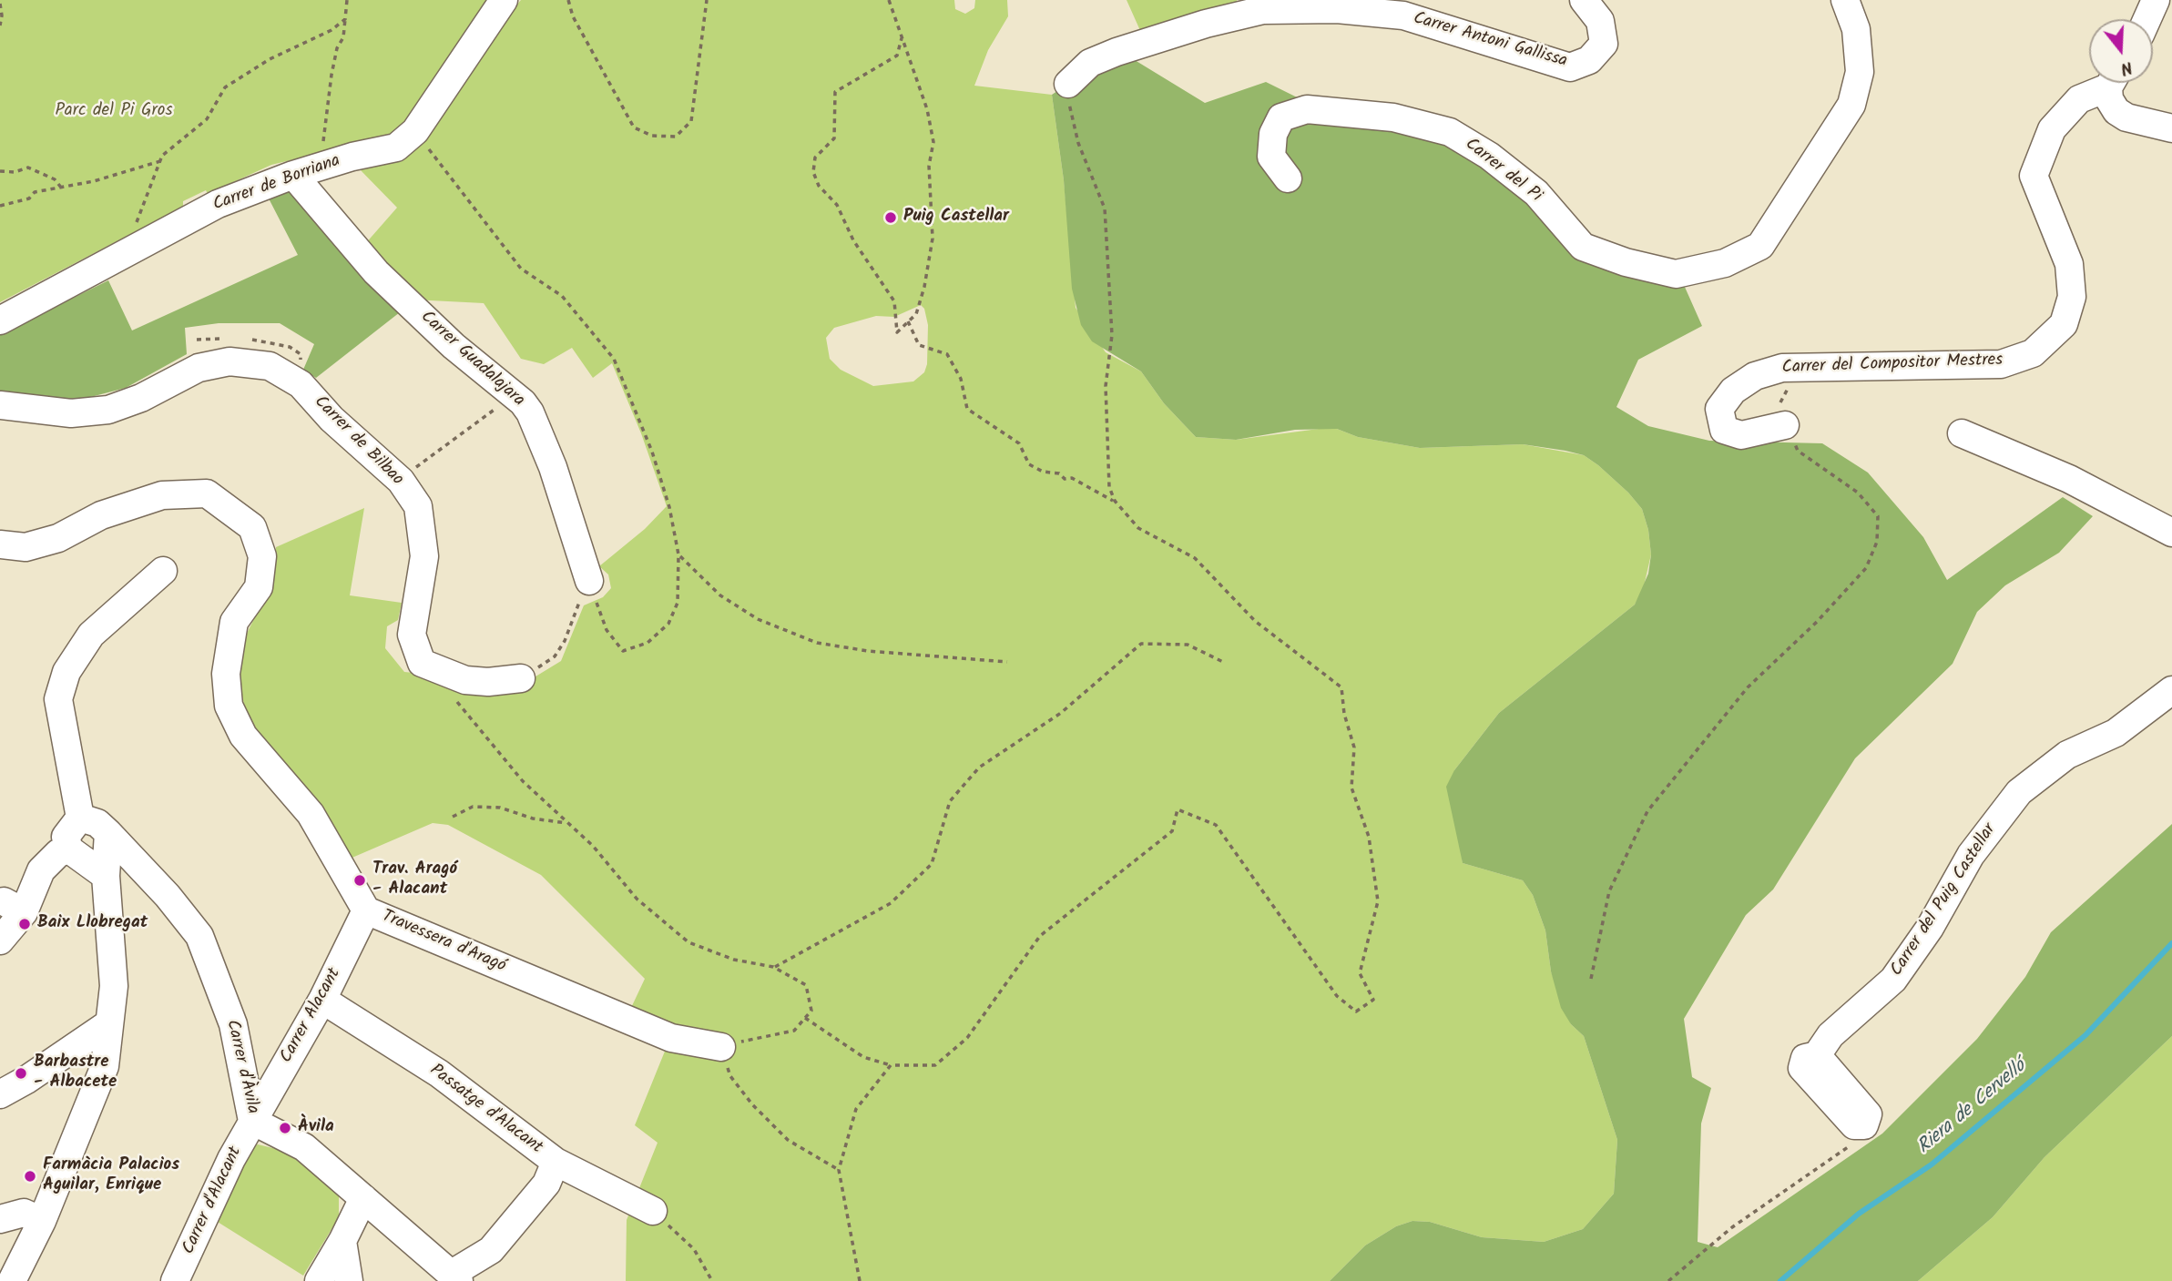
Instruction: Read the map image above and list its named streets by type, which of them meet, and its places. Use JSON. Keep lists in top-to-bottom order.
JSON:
{
  "streets": {
    "street": [
      "Carrer Antoni Gallissa",
      "Carrer del Pi",
      "Carrer de Borriana",
      "Carrer Guadalajara",
      "Carrer del Compositor Mestres",
      "Carrer de Bilbao",
      "Carrer del Puig Castellar",
      "Travessera d'Aragó",
      "Carrer Alacant",
      "Carrer d'Àvila",
      "Passatge d'Alacant",
      "Carrer d'Alacant"
    ]
  },
  "crossings": [
    ["Carrer de Borriana", "Carrer Guadalajara"],
    ["Travessera d'Aragó", "Carrer Alacant"],
    ["Carrer Alacant", "Carrer d'Àvila"],
    ["Carrer Alacant", "Passatge d'Alacant"],
    ["Carrer Alacant", "Carrer d'Alacant"],
    ["Carrer d'Àvila", "Carrer d'Alacant"]
  ],
  "water": ["Riera de Cervelló"],
  "parks": ["Parc del Pi Gros"],
  "places": [
    "Puig Castellar",
    "Trav. Aragó - Alacant",
    "Baix Llobregat",
    "Barbastre - Albacete",
    "Àvila",
    "Farmàcia Palacios Aguilar, Enrique"
  ],
  "north": "bottom"
}
